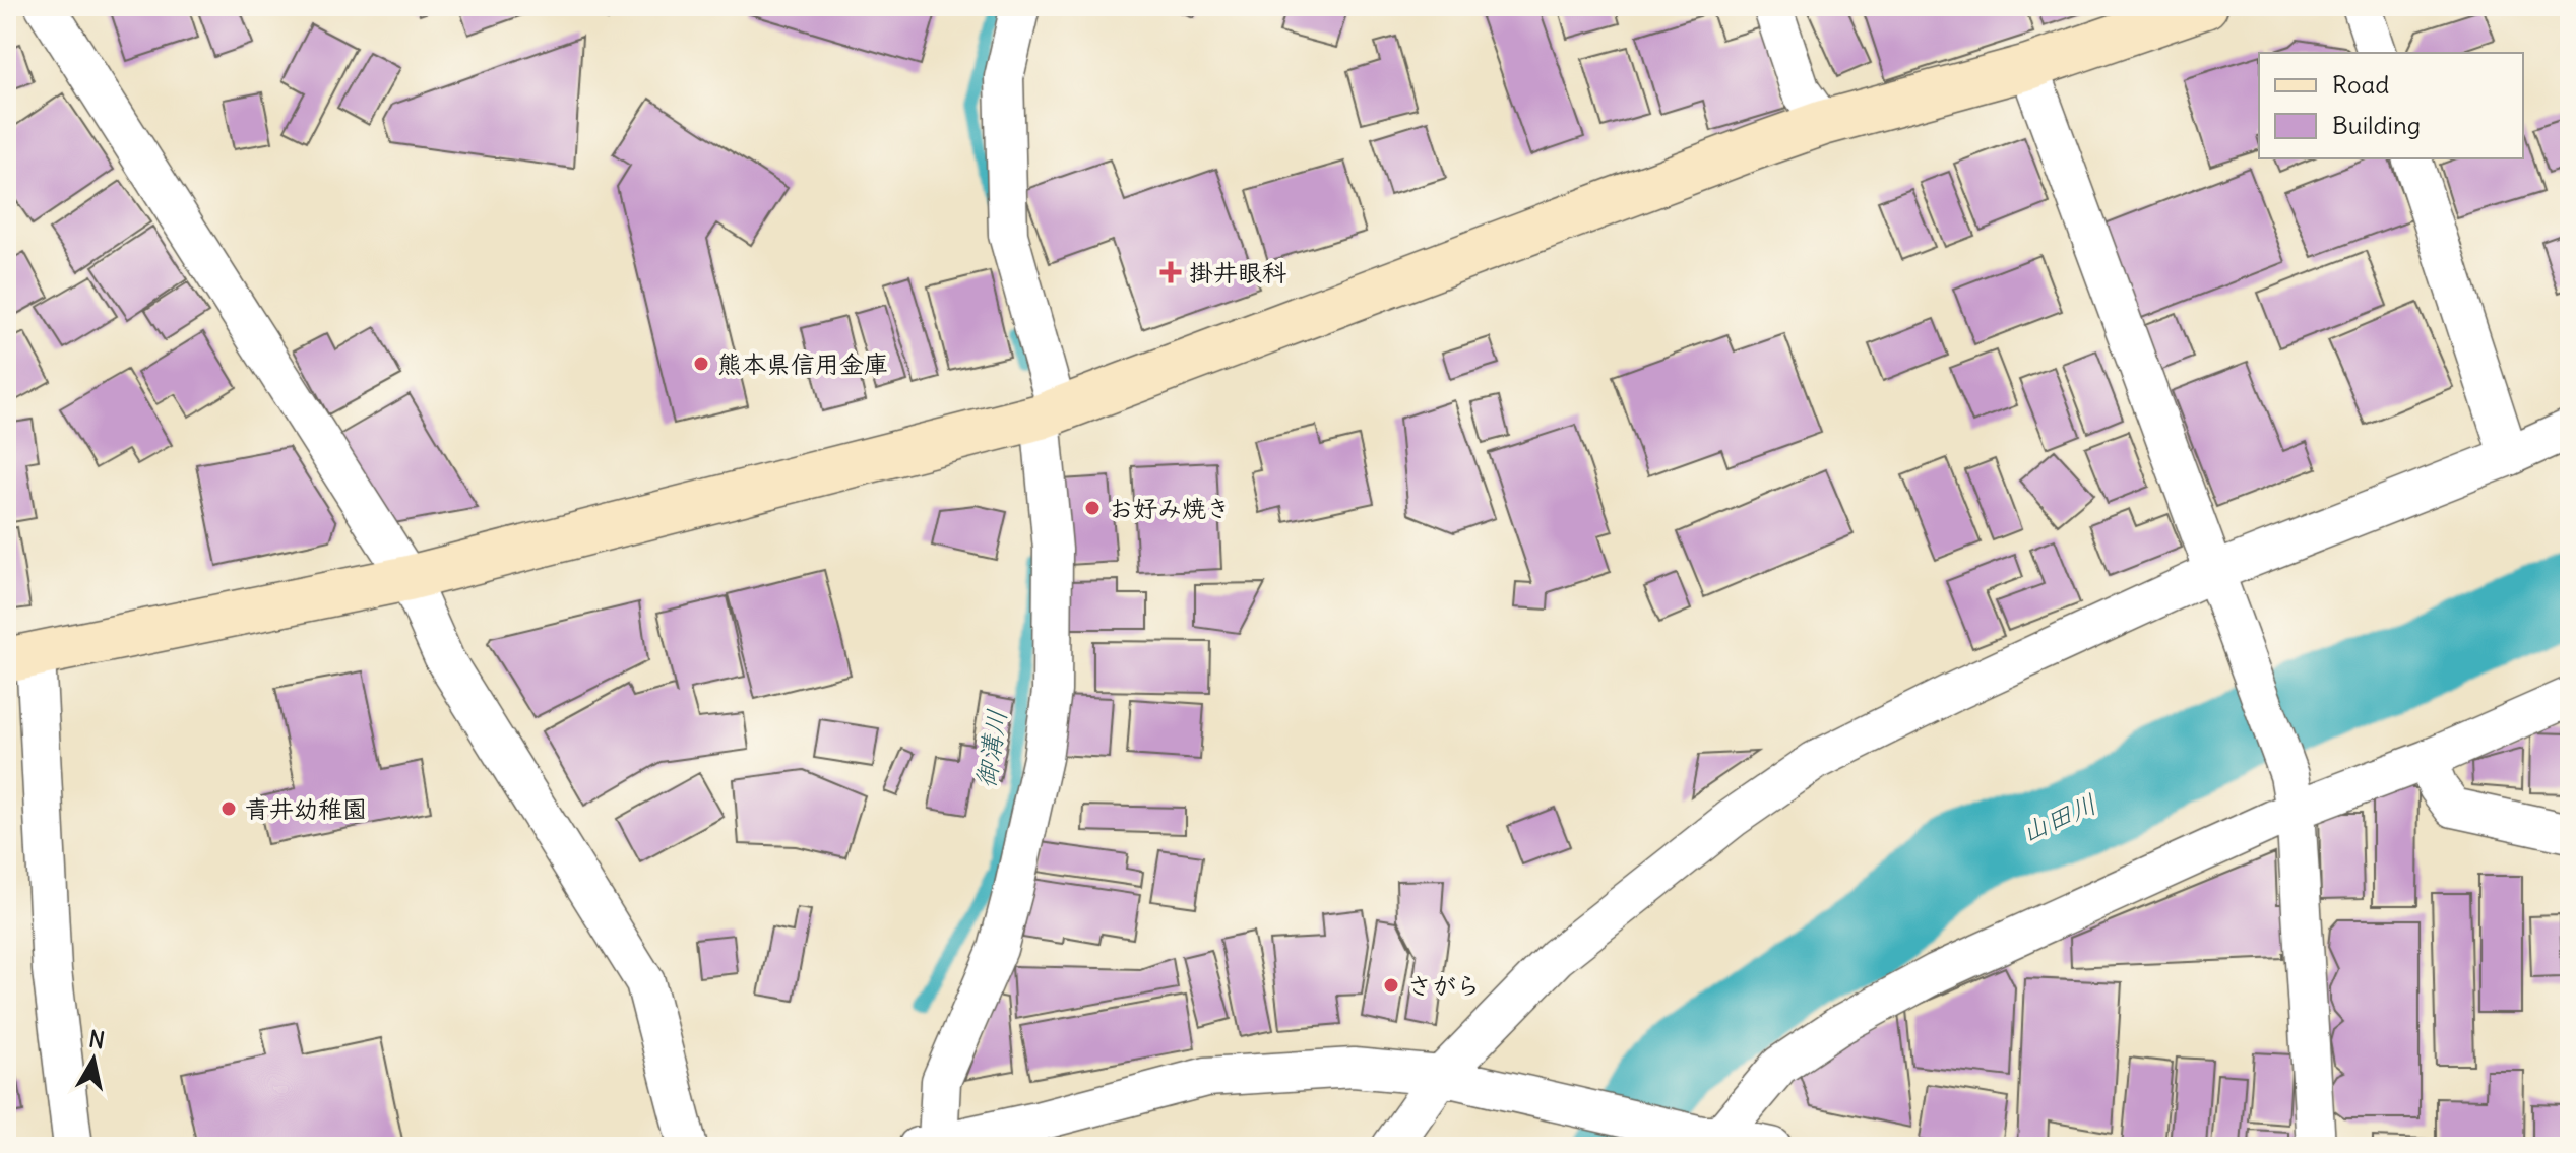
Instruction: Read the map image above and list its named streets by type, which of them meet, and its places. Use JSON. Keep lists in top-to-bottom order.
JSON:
{
  "water": ["御溝川", "山田川"],
  "places": {
    "health": ["掛井眼科"],
    "other": [
      "熊本県信用金庫",
      "お好み焼き",
      "青井幼稚園",
      "さがら"
    ]
  },
  "legend": ["Road", "Building"],
  "north": "top"
}
